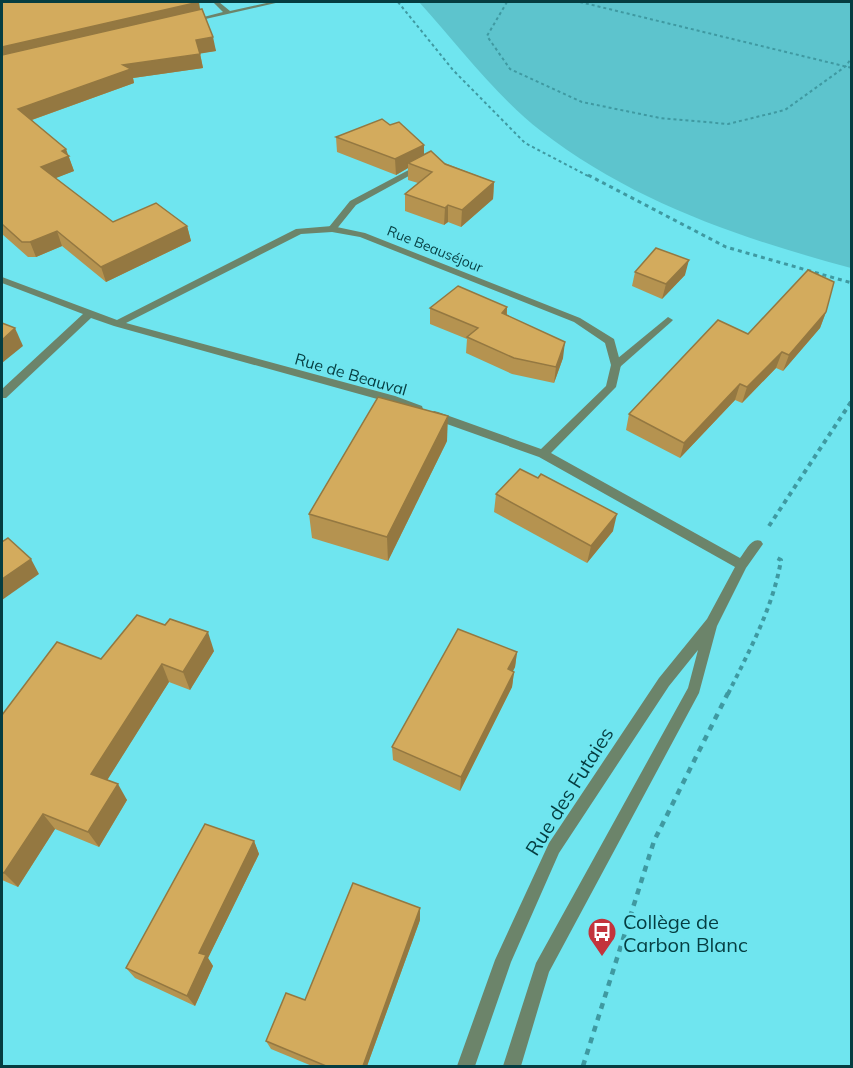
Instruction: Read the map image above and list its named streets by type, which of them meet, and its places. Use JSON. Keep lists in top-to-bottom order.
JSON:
{
  "streets": {
    "street": ["Rue Beauséjour", "Rue de Beauval", "Rue des Futaies"]
  },
  "crossings": [
    ["Rue Beauséjour", "Rue de Beauval"],
    ["Rue de Beauval", "Rue des Futaies"]
  ],
  "places": {
    "bus stop": ["Collège de Carbon Blanc"]
  }
}
